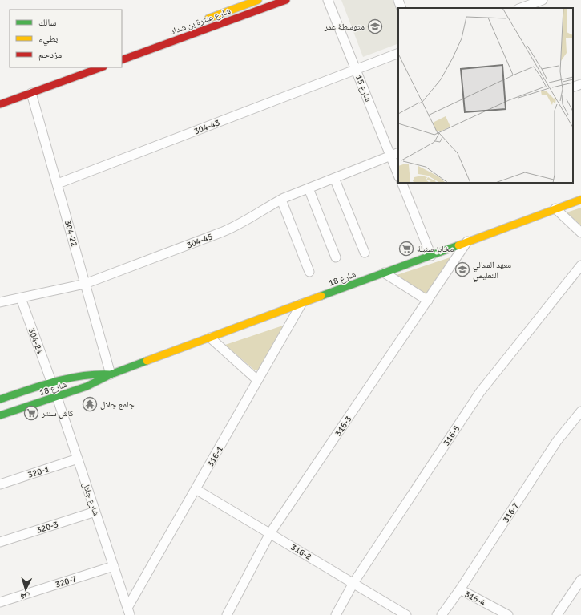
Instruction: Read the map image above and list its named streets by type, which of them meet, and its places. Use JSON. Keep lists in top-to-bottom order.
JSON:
{
  "streets": {
    "street": [
      "شارع عنترة بن شداد",
      "شارع 15",
      "304-43",
      "304-22",
      "304-45",
      "شارع 18",
      "304-24",
      "316-3",
      "316-5",
      "316-1",
      "320-1",
      "شارع جلال",
      "316-7",
      "320-3",
      "316-2",
      "320-7",
      "316-4"
    ]
  },
  "crossings": [
    ["شارع 15", "304-43"],
    ["شارع 15", "304-45"],
    ["304-43", "304-22"],
    ["304-22", "304-45"],
    ["304-22", "شارع 18"],
    ["304-45", "304-24"],
    ["شارع 18", "304-24"],
    ["شارع 18", "316-3"],
    ["شارع 18", "316-1"],
    ["شارع 18", "شارع جلال"],
    ["304-24", "شارع جلال"],
    ["316-3", "316-2"],
    ["316-5", "316-2"],
    ["316-1", "شارع جلال"],
    ["316-1", "316-2"],
    ["320-1", "شارع جلال"],
    ["شارع جلال", "320-3"],
    ["شارع جلال", "320-7"],
    ["316-7", "316-4"]
  ],
  "places": {
    "school or university": ["متوسطة عمر", "معهد المعالي التعليمي"],
    "supermarket": ["مخابز سنبلة", "كاش سنتر"],
    "temple": ["جامع جلال"]
  },
  "legend": ["سالك", "بطيء", "مزدحم"],
  "north": "bottom"
}
